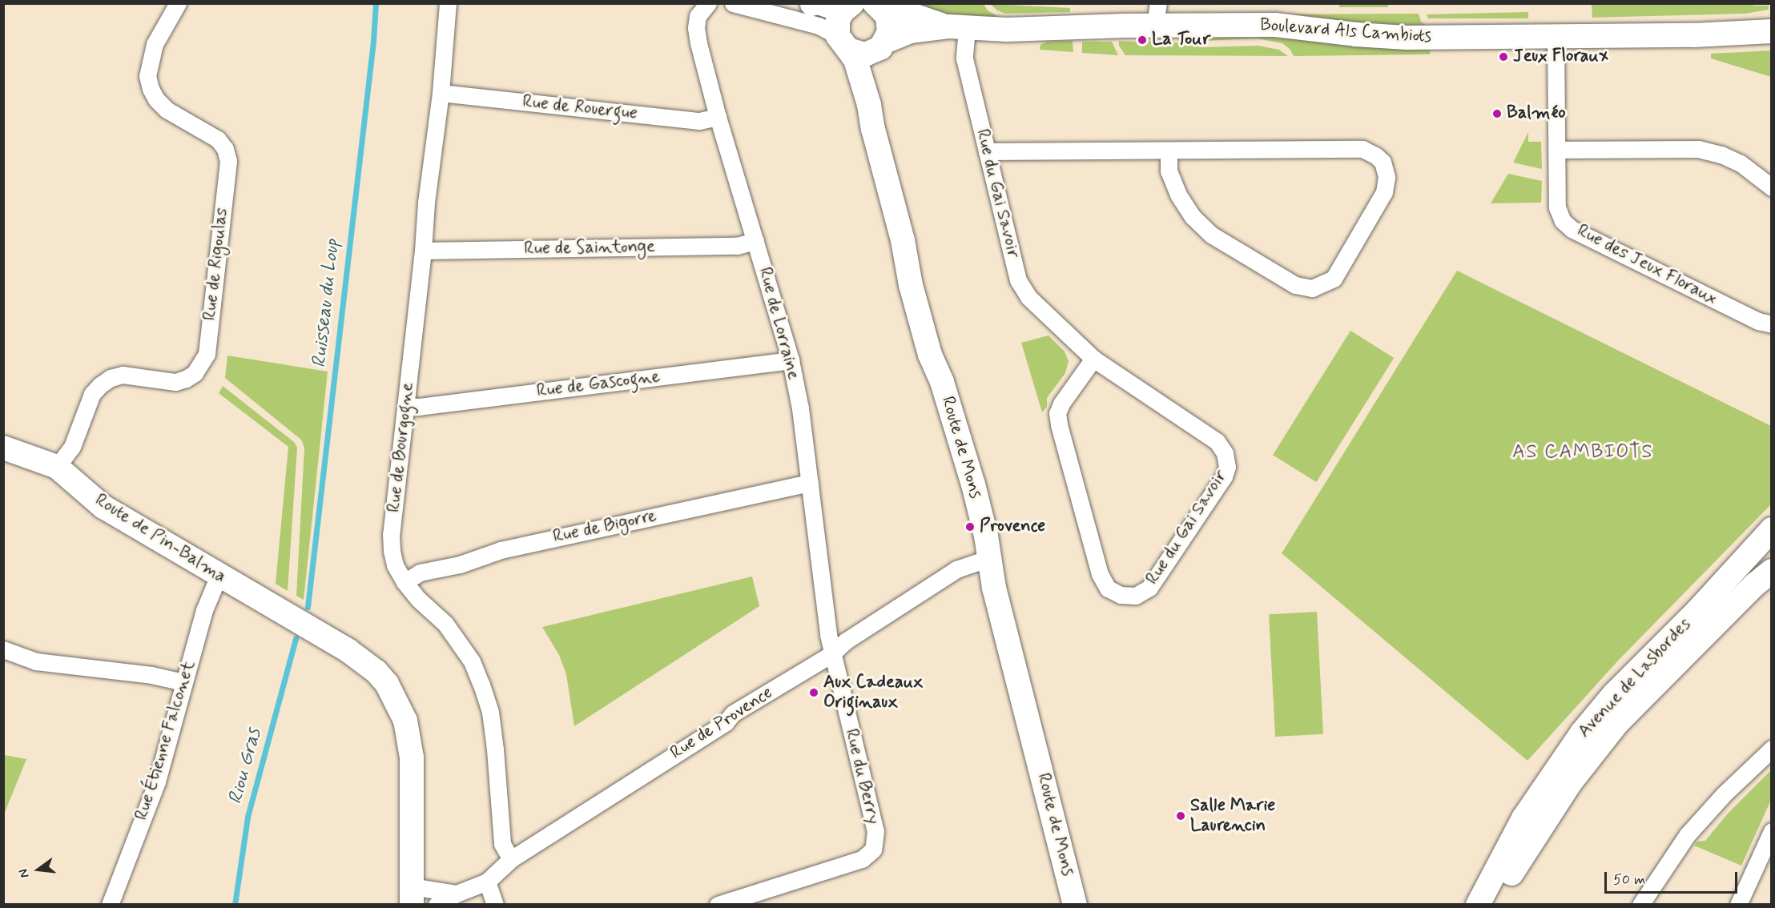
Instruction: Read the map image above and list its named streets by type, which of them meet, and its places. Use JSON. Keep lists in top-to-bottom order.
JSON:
{
  "streets": {
    "street": [
      "Boulevard Als Cambiots",
      "Rue de Rouergue",
      "Rue du Gai Savoir",
      "Rue de Saintonge",
      "Rue de Rigoulas",
      "Rue des Jeux Floraux",
      "Rue de Lorraine",
      "Rue de Gascogne",
      "Rue de Bourgogne",
      "Route de Mons",
      "Rue de Bigorre",
      "Route de Pin-Balma",
      "Avenue de Lasbordes",
      "Rue de Provence",
      "Rue Étienne Falconet",
      "Rue du Berry"
    ]
  },
  "crossings": [
    ["Boulevard Als Cambiots", "Rue du Gai Savoir"],
    ["Boulevard Als Cambiots", "Rue des Jeux Floraux"],
    ["Boulevard Als Cambiots", "Route de Mons"],
    ["Rue de Rouergue", "Rue de Lorraine"],
    ["Rue de Rouergue", "Rue de Bourgogne"],
    ["Rue de Saintonge", "Rue de Lorraine"],
    ["Rue de Saintonge", "Rue de Bourgogne"],
    ["Rue de Rigoulas", "Route de Pin-Balma"],
    ["Rue de Lorraine", "Rue de Gascogne"],
    ["Rue de Lorraine", "Rue de Bigorre"],
    ["Rue de Lorraine", "Rue de Provence"],
    ["Rue de Lorraine", "Rue du Berry"],
    ["Rue de Gascogne", "Rue de Bourgogne"],
    ["Rue de Bourgogne", "Rue de Bigorre"],
    ["Rue de Bourgogne", "Rue de Provence"],
    ["Route de Mons", "Rue de Provence"],
    ["Route de Pin-Balma", "Rue Étienne Falconet"],
    ["Rue de Provence", "Rue du Berry"]
  ],
  "districts": ["AS CAMBIOTS"],
  "water": ["Ruisseau du Loup", "Riou Gras"],
  "places": [
    "La Tour",
    "Jeux Floraux",
    "Balméo",
    "Provence",
    "Aux Cadeaux Originaux",
    "Salle Marie Laurencin"
  ],
  "scale_bar": "50 m",
  "north": "left"
}
